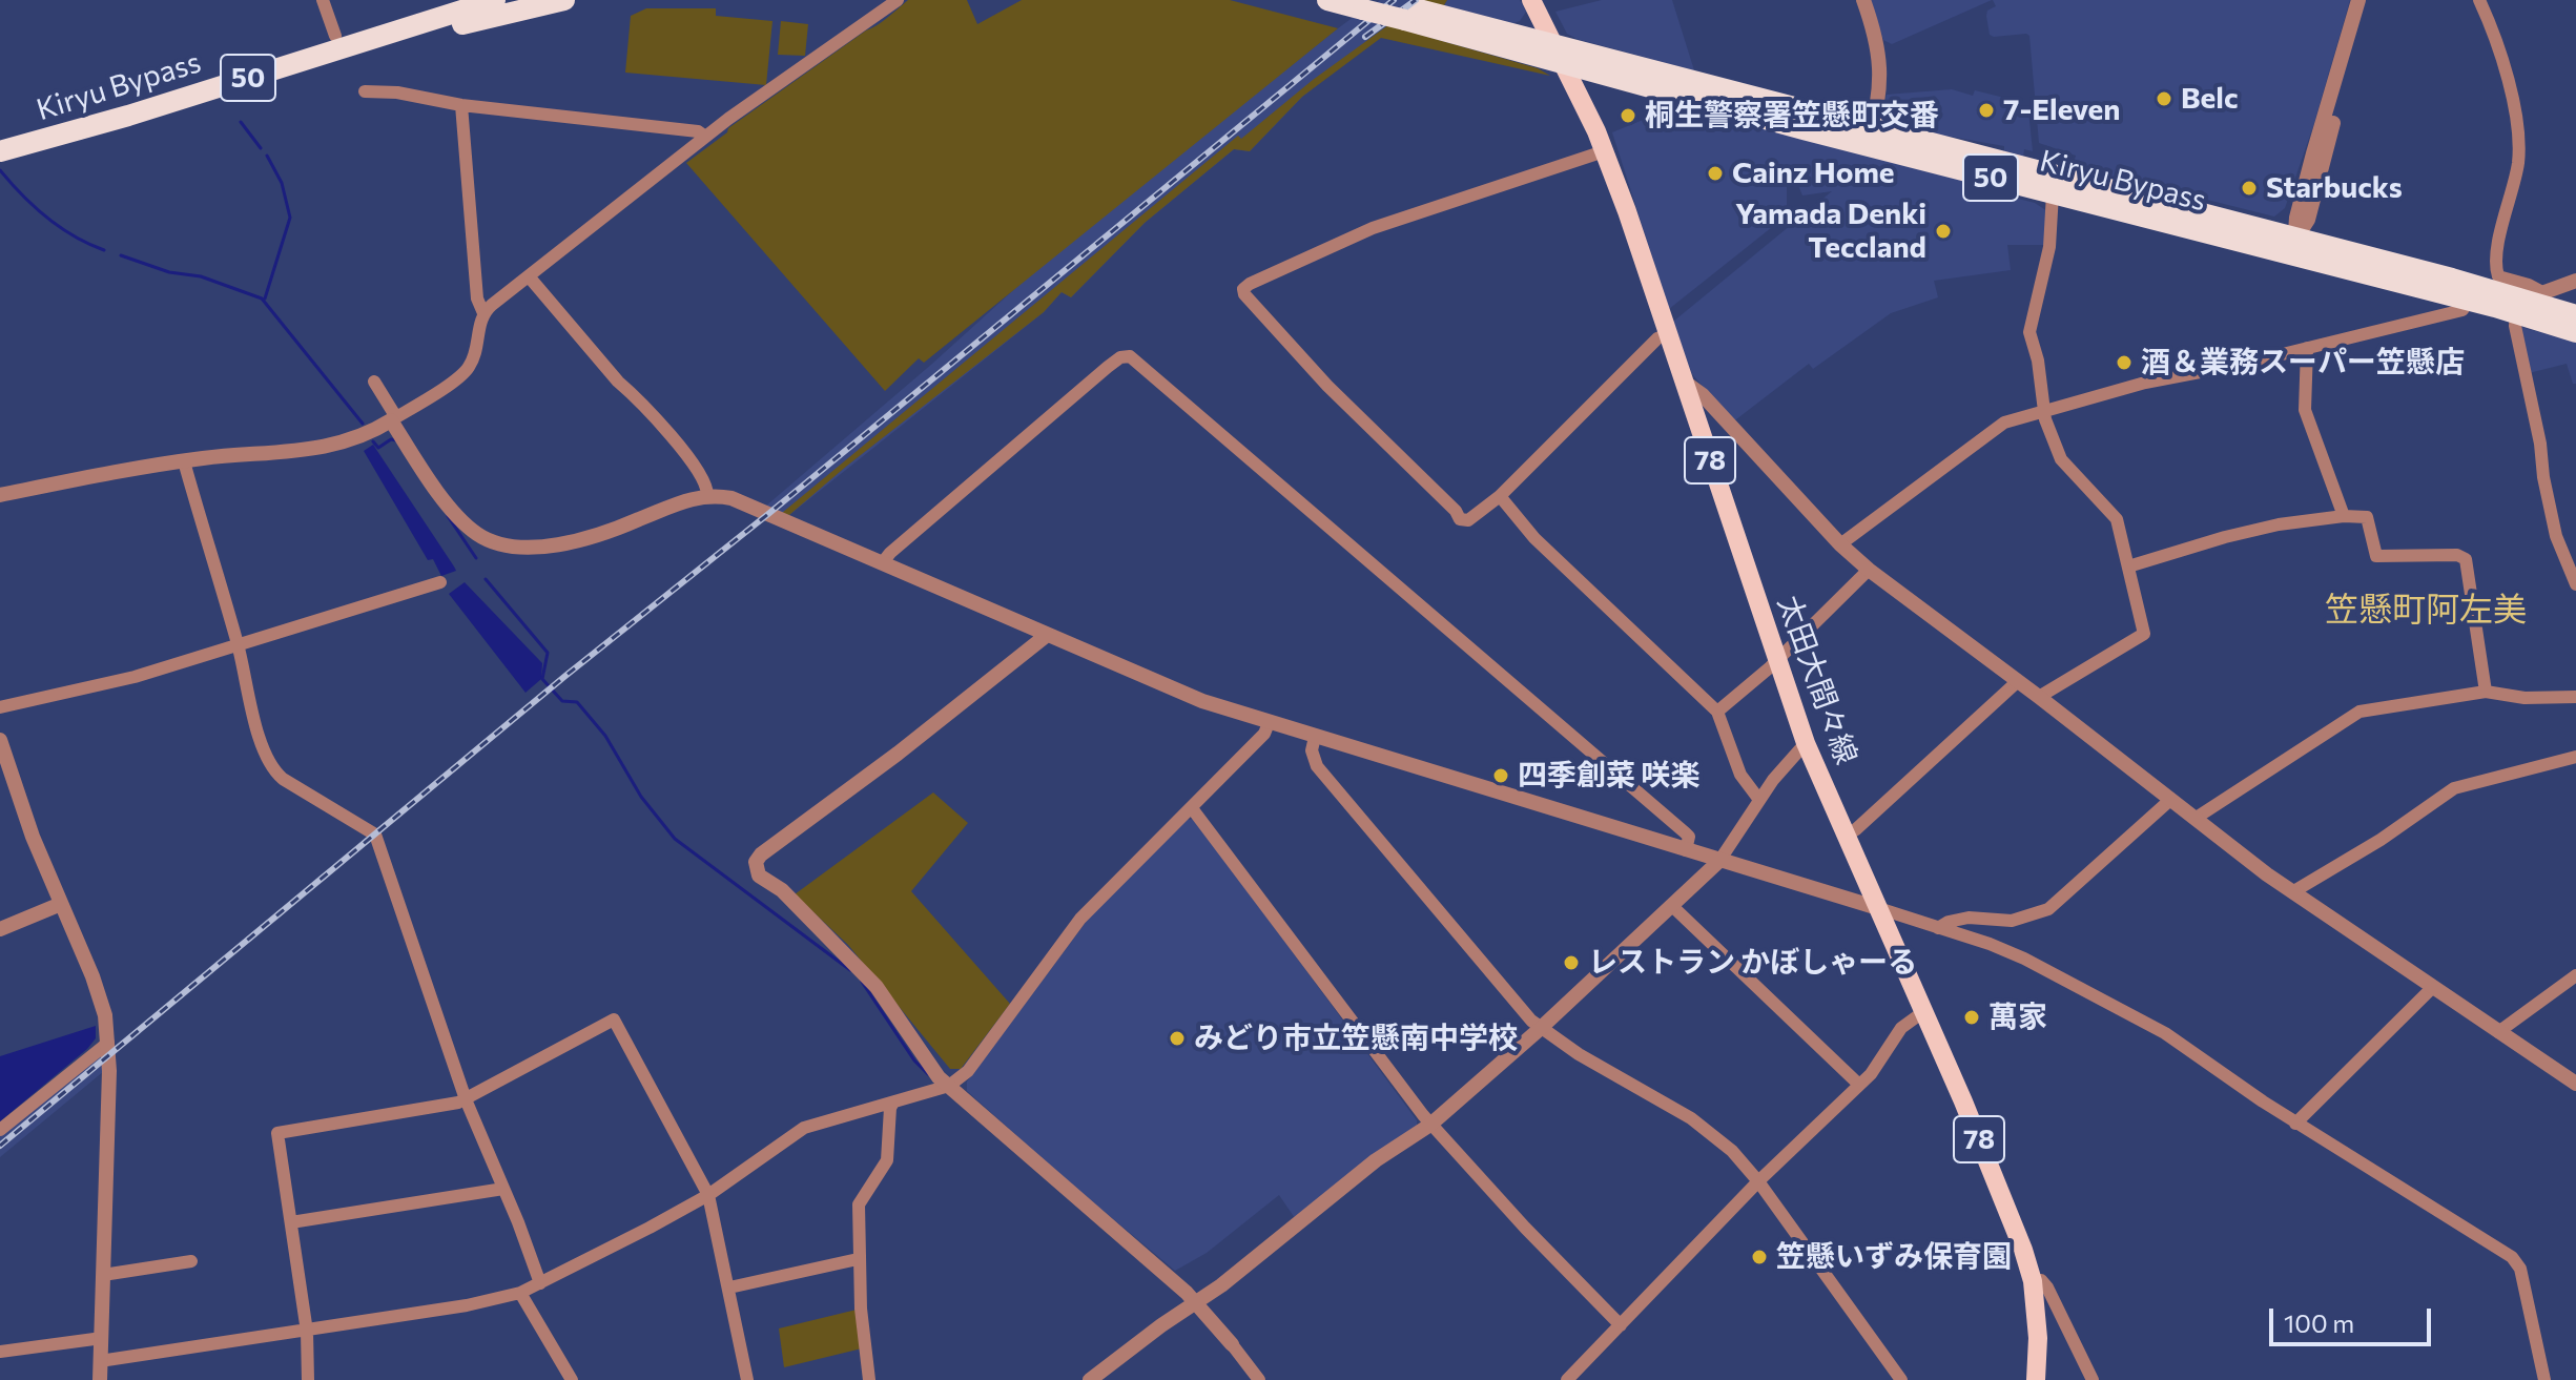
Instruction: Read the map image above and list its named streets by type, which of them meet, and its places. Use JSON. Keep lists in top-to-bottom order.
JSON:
{
  "streets": {
    "highway": ["50", "Kiryu Bypass"],
    "main road": ["78", "太田大間々線"]
  },
  "crossings": [
    ["50", "Kiryu Bypass"],
    ["Kiryu Bypass", "太田大間々線"]
  ],
  "districts": ["笠懸町阿左美"],
  "places": [
    "Belc",
    "7-Eleven",
    "桐生警察署笠懸町交番",
    "Cainz Home",
    "Starbucks",
    "Yamada Denki Teccland",
    "酒＆業務スーパー笠懸店",
    "四季創菜 咲楽",
    "レストラン かぼしゃーる",
    "萬家",
    "みどり市立笠懸南中学校",
    "笠懸いずみ保育園"
  ],
  "scale_bar": "100 m"
}
